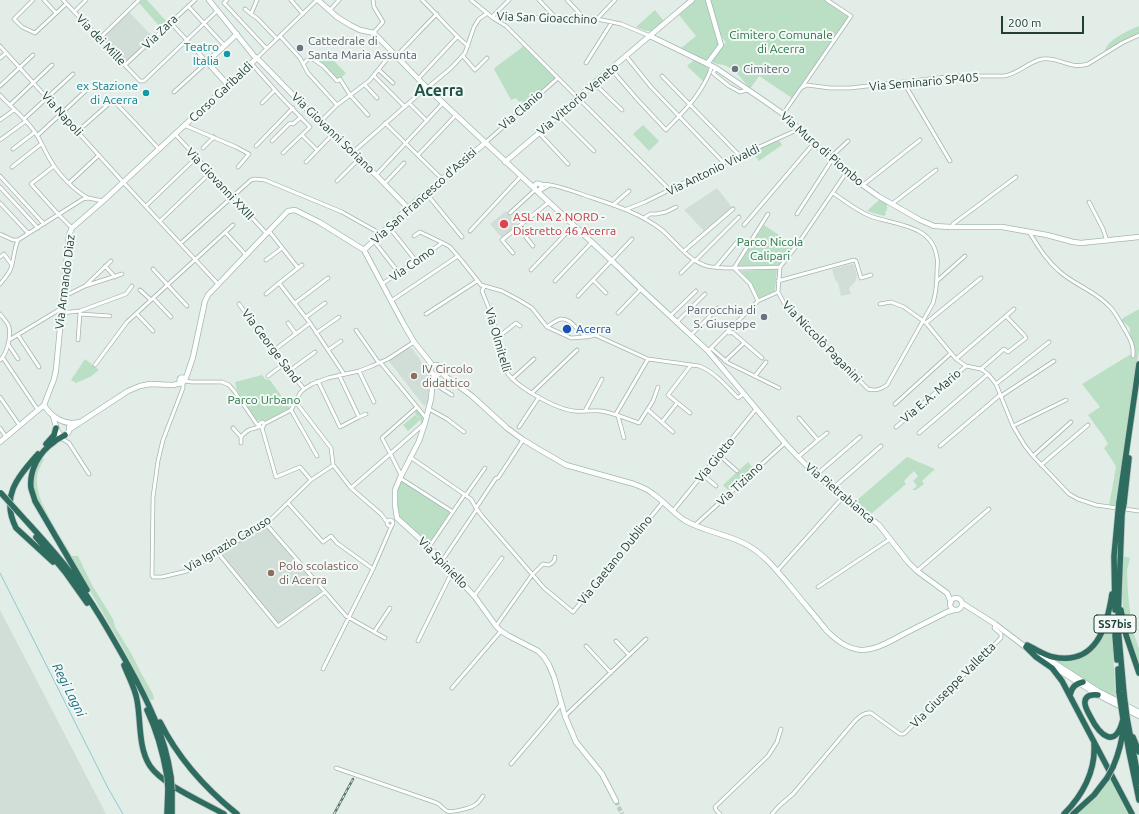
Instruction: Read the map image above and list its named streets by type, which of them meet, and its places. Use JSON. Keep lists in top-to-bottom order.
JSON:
{
  "streets": {
    "highway": ["SS7bis"],
    "street": [
      "Via San Gioacchino",
      "Via Zara",
      "Via dei Mille",
      "Via Seminario SP405",
      "Corso Garibaldi",
      "Via Vittorio Veneto",
      "Via Clanio",
      "Via Napoli",
      "Via Giovanni Soriano",
      "Via Muro di Piombo",
      "Via Antonio Vivaldi",
      "Via Giovanni XXIII",
      "Via San Francesco d'Assisi",
      "Via Como",
      "Via Armando Diaz",
      "Via Olmitelli",
      "Via Niccolò Paganini",
      "Via George Sand",
      "Via E.A. Mario",
      "Via Giotto",
      "Via Tiziano",
      "Via Pietrabianca",
      "Via Ignazio Caruso",
      "Via Gaetano Dublino",
      "Via Spiniello",
      "Via Giuseppe Valletta"
    ]
  },
  "crossings": [
    ["Via San Gioacchino", "Via Vittorio Veneto"],
    ["Via San Gioacchino", "Via Muro di Piombo"],
    ["Via Zara", "Via dei Mille"],
    ["Corso Garibaldi", "Via Giovanni Soriano"],
    ["Corso Garibaldi", "Via Armando Diaz"],
    ["Via Vittorio Veneto", "Via Muro di Piombo"],
    ["Via Clanio", "Via San Francesco d'Assisi"],
    ["Via Napoli", "Via Armando Diaz"],
    ["Via Giovanni Soriano", "Via San Francesco d'Assisi"],
    ["Via Muro di Piombo", "Via Antonio Vivaldi"],
    ["Via Giovanni XXIII", "Via Armando Diaz"],
    ["Via Niccolò Paganini", "Via Pietrabianca"],
    ["Via Giotto", "Via Pietrabianca"],
    ["Via Tiziano", "Via Pietrabianca"],
    ["Via Pietrabianca", "Via Giuseppe Valletta"]
  ],
  "districts": ["Acerra"],
  "water": ["Regi Lagni"],
  "parks": ["Cimitero Comunale di Acerra", "Parco Nicola Calipari", "Parco Urbano"],
  "places": [
    "Cattedrale di Santa Maria Assunta",
    "Teatro Italia",
    "Cimitero",
    "ex Stazione di Acerra",
    "ASL NA 2 NORD - Distretto 46 Acerra",
    "Parrocchia di S. Giuseppe",
    "Acerra",
    "IV Circolo didattico",
    "Polo scolastico di Acerra"
  ],
  "scale_bar": "200 m"
}
